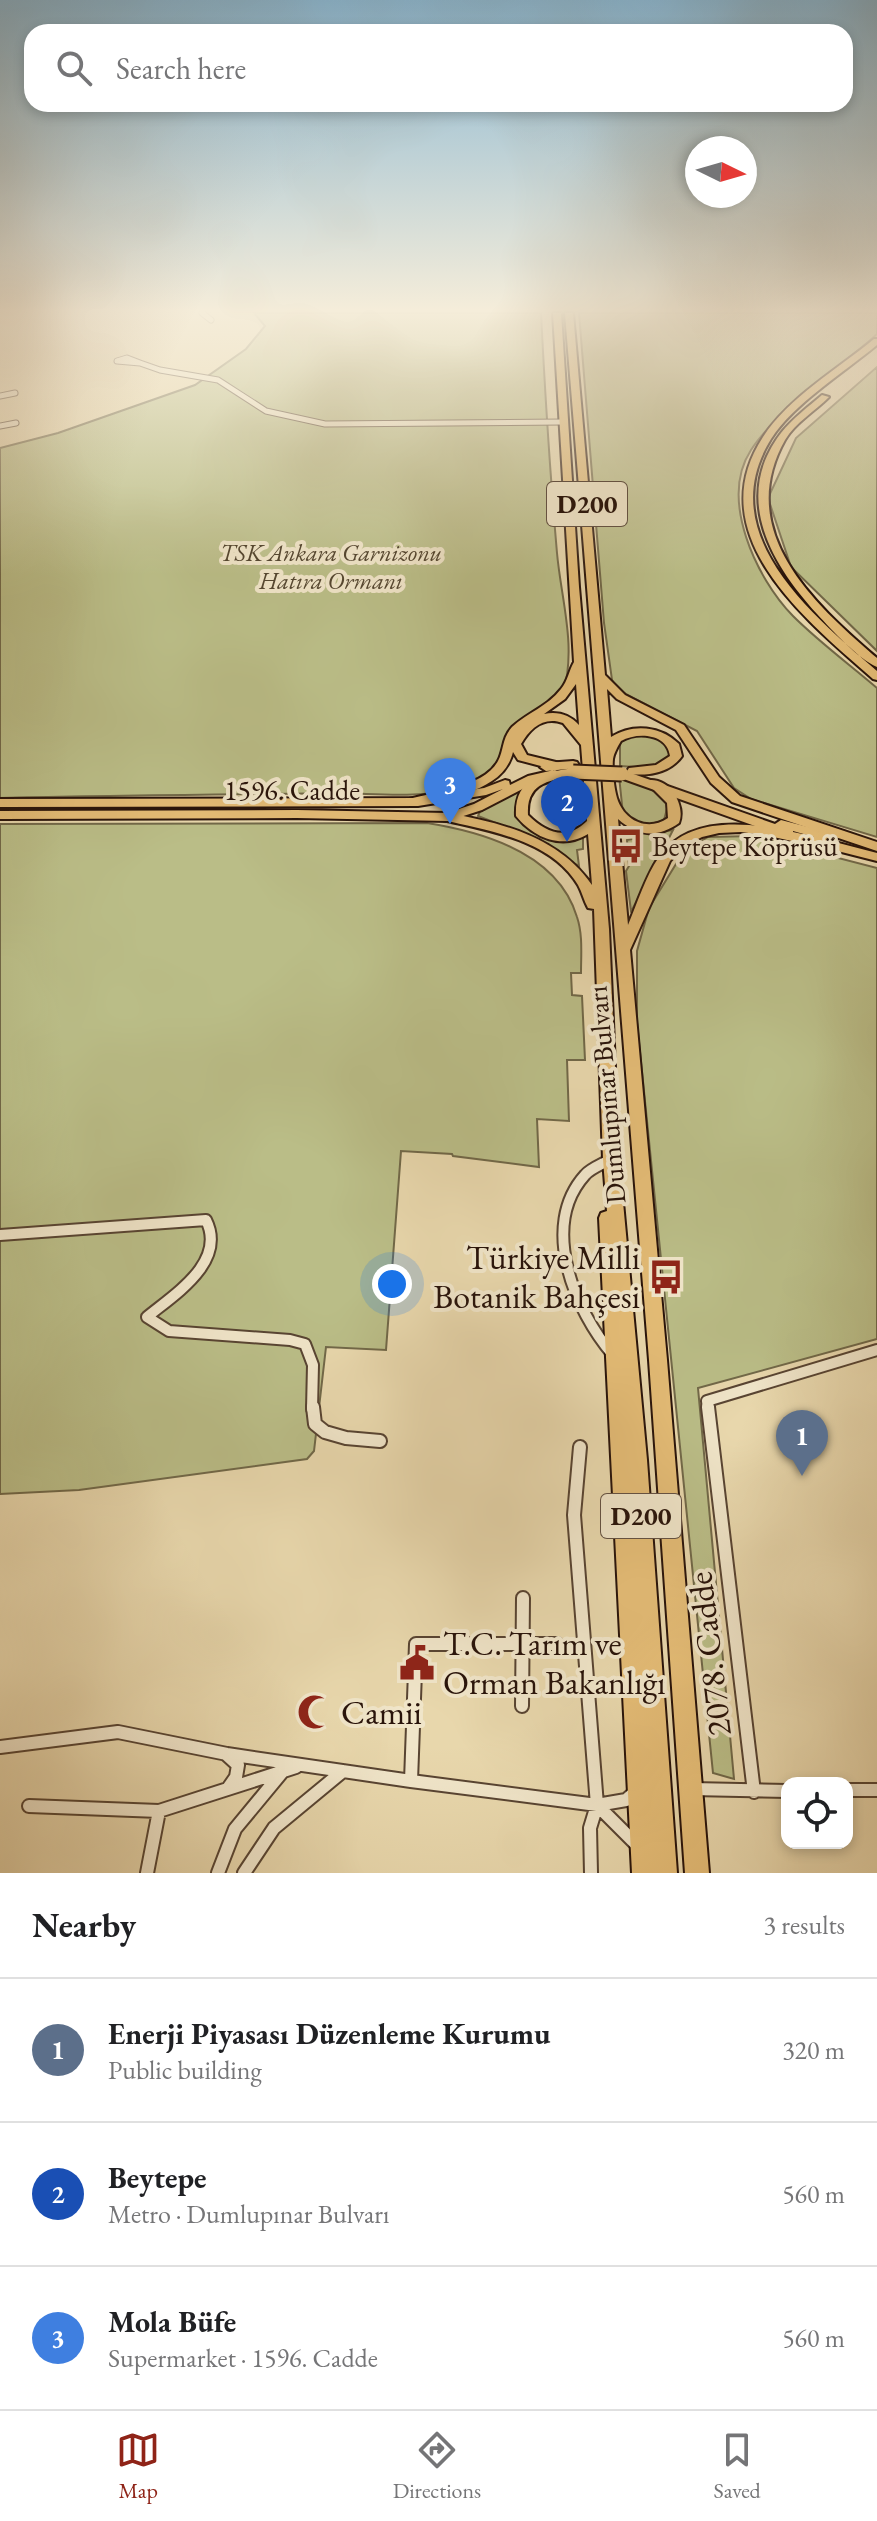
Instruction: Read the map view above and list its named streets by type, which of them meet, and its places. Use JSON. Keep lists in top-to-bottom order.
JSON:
{
  "streets": {
    "main road": ["D200", "1596. Cadde", "Dumlupınar Bulvarı"],
    "street": ["2078. Cadde"]
  },
  "parks": ["TSK Ankara Garnizonu Hatıra Ormanı"],
  "places": {
    "bus stop": ["Beytepe Köprüsü", "Türkiye Milli Botanik Bahçesi"],
    "public building": ["T.C. Tarım ve Orman Bakanlığı"],
    "mosque": ["Camii"]
  },
  "north": "right",
  "page": {
    "search": "Search here",
    "pins": ["3", "2", "1"],
    "heading": ["Nearby", "3 results"],
    "list": [
      {
        "mark": "1",
        "name": "Enerji Piyasası Düzenleme Kurumu",
        "note": "Public building",
        "value": "320 m"
      },
      {
        "mark": "2",
        "name": "Beytepe",
        "note": "Metro · Dumlupınar Bulvarı",
        "value": "560 m"
      },
      {
        "mark": "3",
        "name": "Mola Büfe",
        "note": "Supermarket · 1596. Cadde",
        "value": "560 m"
      }
    ],
    "nav": ["Map", "Directions", "Saved"]
  }
}
